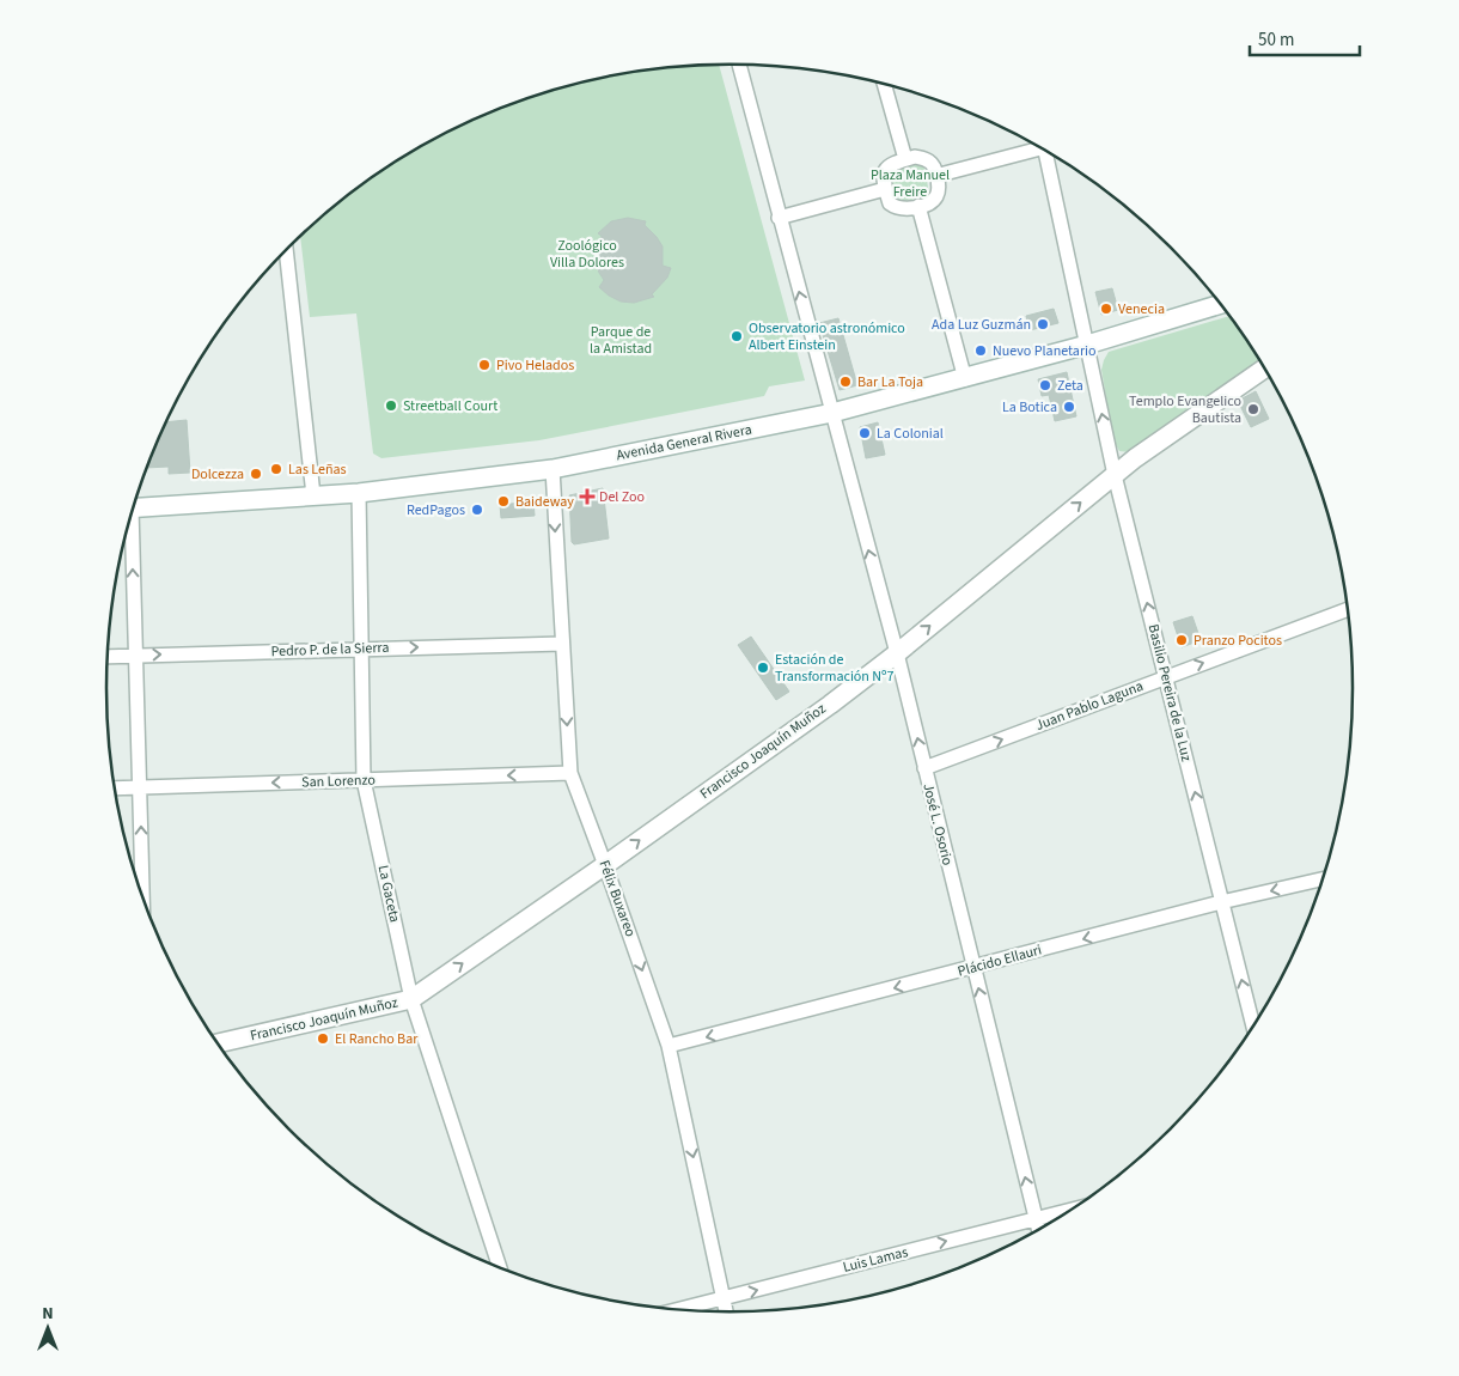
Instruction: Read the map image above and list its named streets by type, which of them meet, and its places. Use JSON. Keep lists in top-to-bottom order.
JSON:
{
  "streets": {
    "street": [
      "Avenida General Rivera",
      "Pedro P. de la Sierra",
      "Basilio Pereira de la Luz",
      "Juan Pablo Laguna",
      "Francisco Joaquín Muñoz",
      "San Lorenzo",
      "José L. Osorio",
      "La Gaceta",
      "Félix Buxareo",
      "Plácido Ellauri",
      "Luis Lamas"
    ]
  },
  "crossings": [
    ["Avenida General Rivera", "Basilio Pereira de la Luz"],
    ["Avenida General Rivera", "José L. Osorio"],
    ["Avenida General Rivera", "La Gaceta"],
    ["Avenida General Rivera", "Félix Buxareo"],
    ["Pedro P. de la Sierra", "La Gaceta"],
    ["Pedro P. de la Sierra", "Félix Buxareo"],
    ["Basilio Pereira de la Luz", "Juan Pablo Laguna"],
    ["Basilio Pereira de la Luz", "Francisco Joaquín Muñoz"],
    ["Basilio Pereira de la Luz", "Plácido Ellauri"],
    ["Juan Pablo Laguna", "José L. Osorio"],
    ["Francisco Joaquín Muñoz", "José L. Osorio"],
    ["Francisco Joaquín Muñoz", "La Gaceta"],
    ["Francisco Joaquín Muñoz", "Félix Buxareo"],
    ["San Lorenzo", "La Gaceta"],
    ["San Lorenzo", "Félix Buxareo"],
    ["José L. Osorio", "Plácido Ellauri"],
    ["José L. Osorio", "Luis Lamas"],
    ["Félix Buxareo", "Plácido Ellauri"],
    ["Félix Buxareo", "Luis Lamas"]
  ],
  "one_way": [
    "Pedro P. de la Sierra",
    "Basilio Pereira de la Luz",
    "Juan Pablo Laguna",
    "Francisco Joaquín Muñoz",
    "San Lorenzo",
    "José L. Osorio",
    "Félix Buxareo",
    "Plácido Ellauri",
    "Luis Lamas"
  ],
  "parks": ["Plaza Manuel Freire", "Zoológico Villa Dolores", "Parque de la Amistad"],
  "places": {
    "other": [
      "Venecia",
      "Ada Luz Guzmán",
      "Observatorio astronómico Albert Einstein",
      "Nuevo Planetario",
      "Pivo Helados",
      "Bar La Toja",
      "Zeta",
      "Streetball Court",
      "La Botica",
      "Templo Evangelico Bautista",
      "La Colonial",
      "Las Leñas",
      "Dolcezza",
      "Baideway",
      "RedPagos",
      "Pranzo Pocitos",
      "Estación de Transformación Nº7",
      "El Rancho Bar"
    ],
    "health": ["Del Zoo"]
  },
  "scale_bar": "50 m",
  "north": "top"
}
